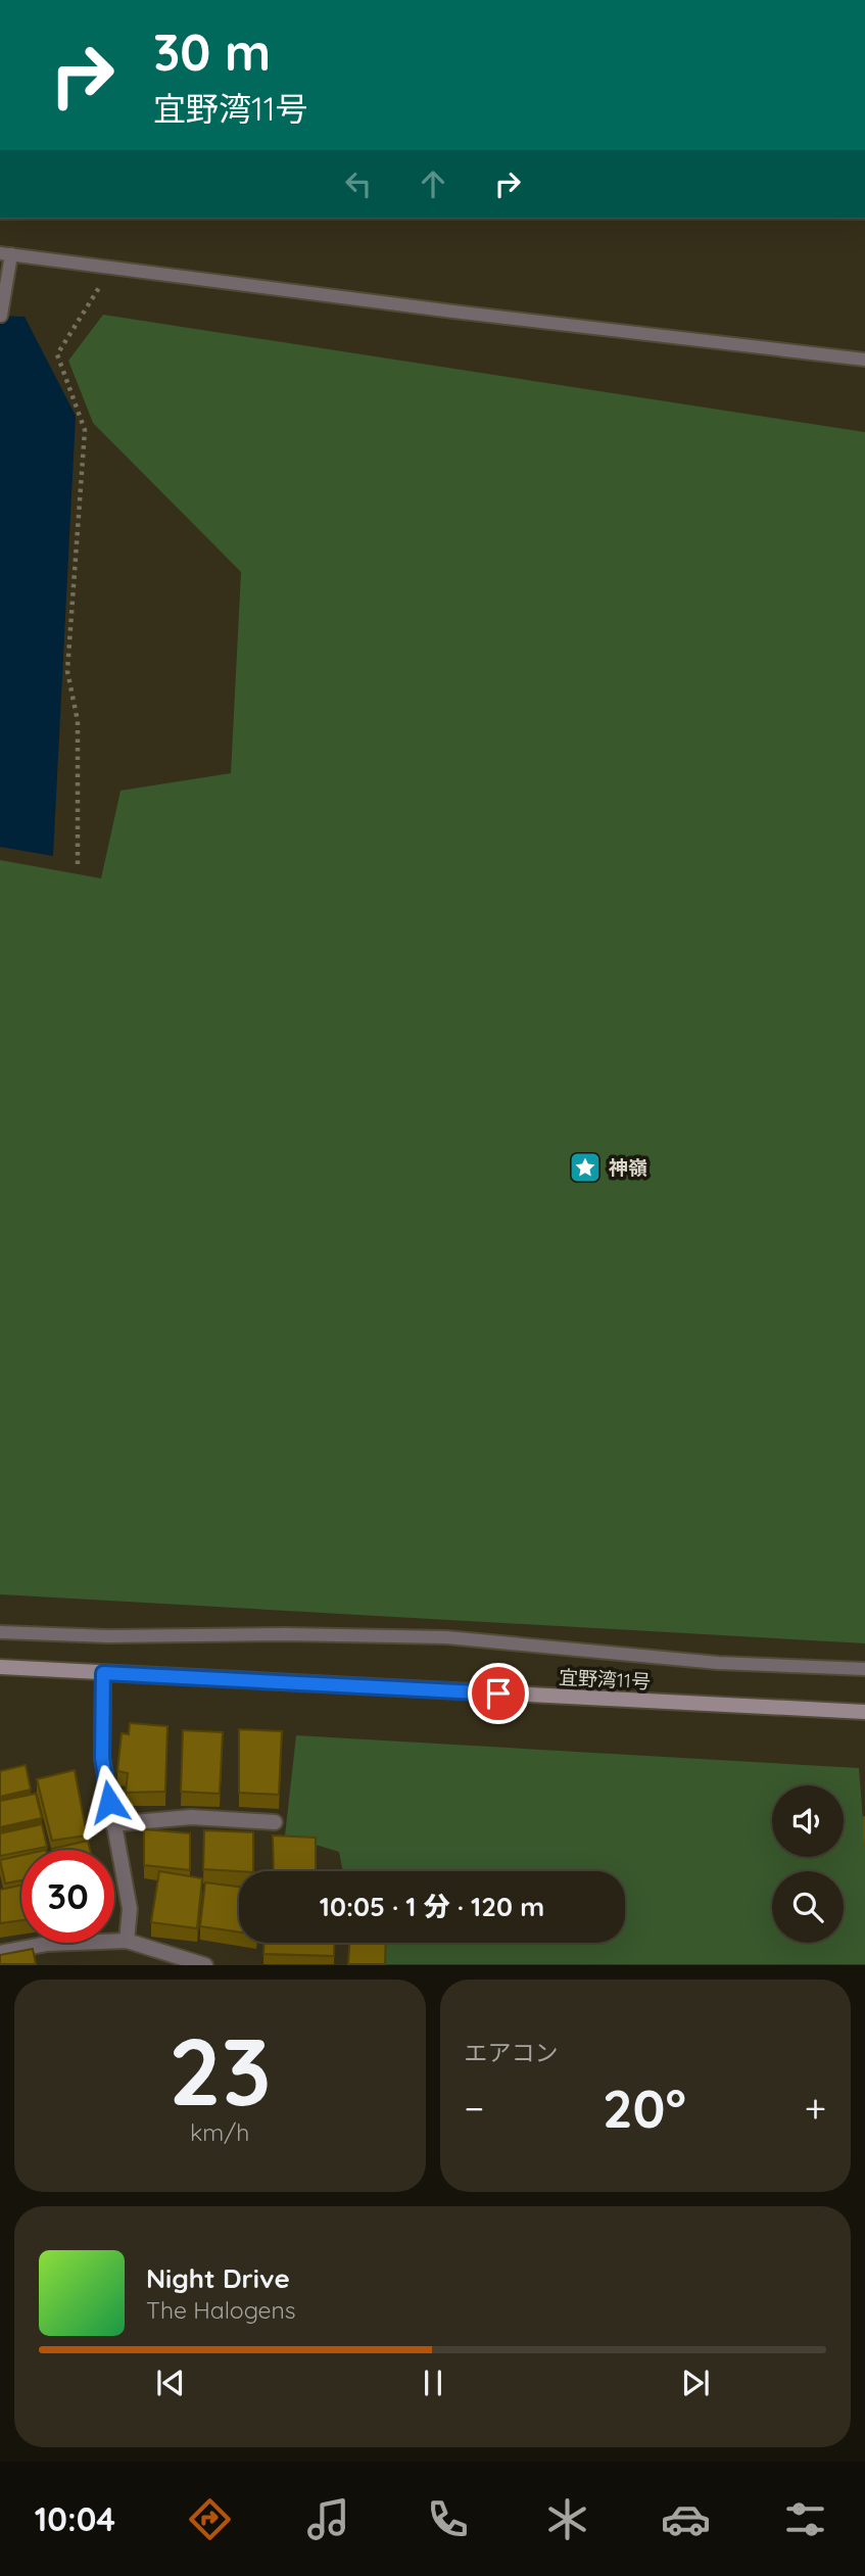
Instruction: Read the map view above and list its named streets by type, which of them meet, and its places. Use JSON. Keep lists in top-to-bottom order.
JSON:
{
  "streets": {
    "street": ["宜野湾11号"]
  },
  "places": {
    "place": ["神嶺"]
  },
  "page": {
    "turn": ["30 m", "宜野湾11号"],
    "limit": "30",
    "trip": "10:05 · 1 分 · 120 m",
    "tile": [
      ["23", "km/h"],
      "エアコン"
    ],
    "heat": ["−", "20°", "+"],
    "song": ["Night Drive", "The Halogens"],
    "tabs": "10:04"
  }
}
